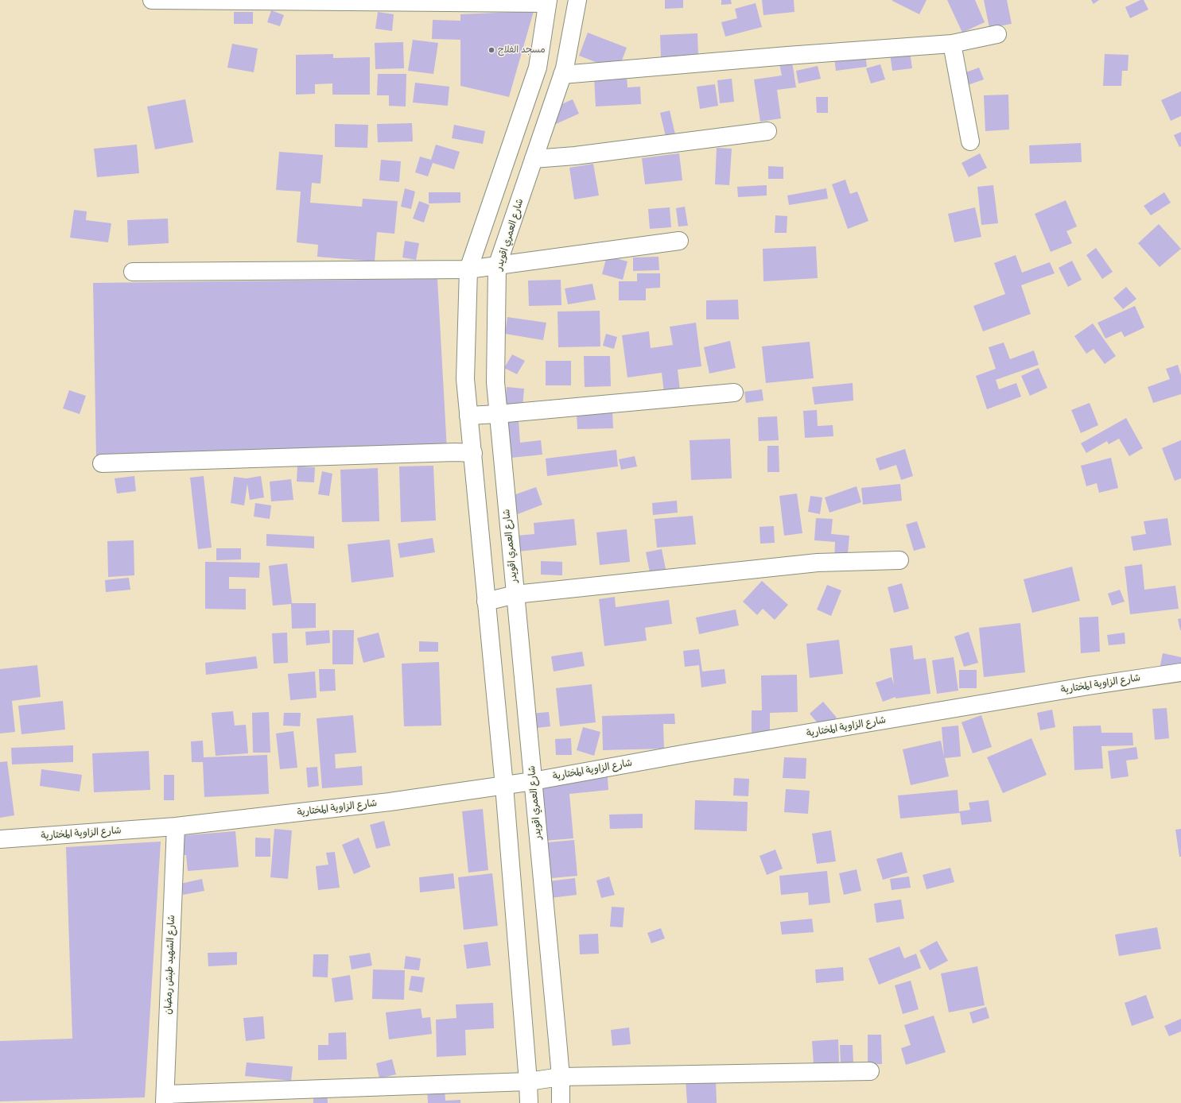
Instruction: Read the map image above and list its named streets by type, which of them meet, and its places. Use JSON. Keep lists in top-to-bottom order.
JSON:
{
  "streets": {
    "street": ["شارع العمري اقويدر", "شارع الزاوية المختارية", "شارع الشهيد طبش رمضان"]
  },
  "crossings": [
    ["شارع العمري اقويدر", "شارع الزاوية المختارية"],
    ["شارع الزاوية المختارية", "شارع الشهيد طبش رمضان"]
  ],
  "places": ["مسجد الفلاح"]
}
